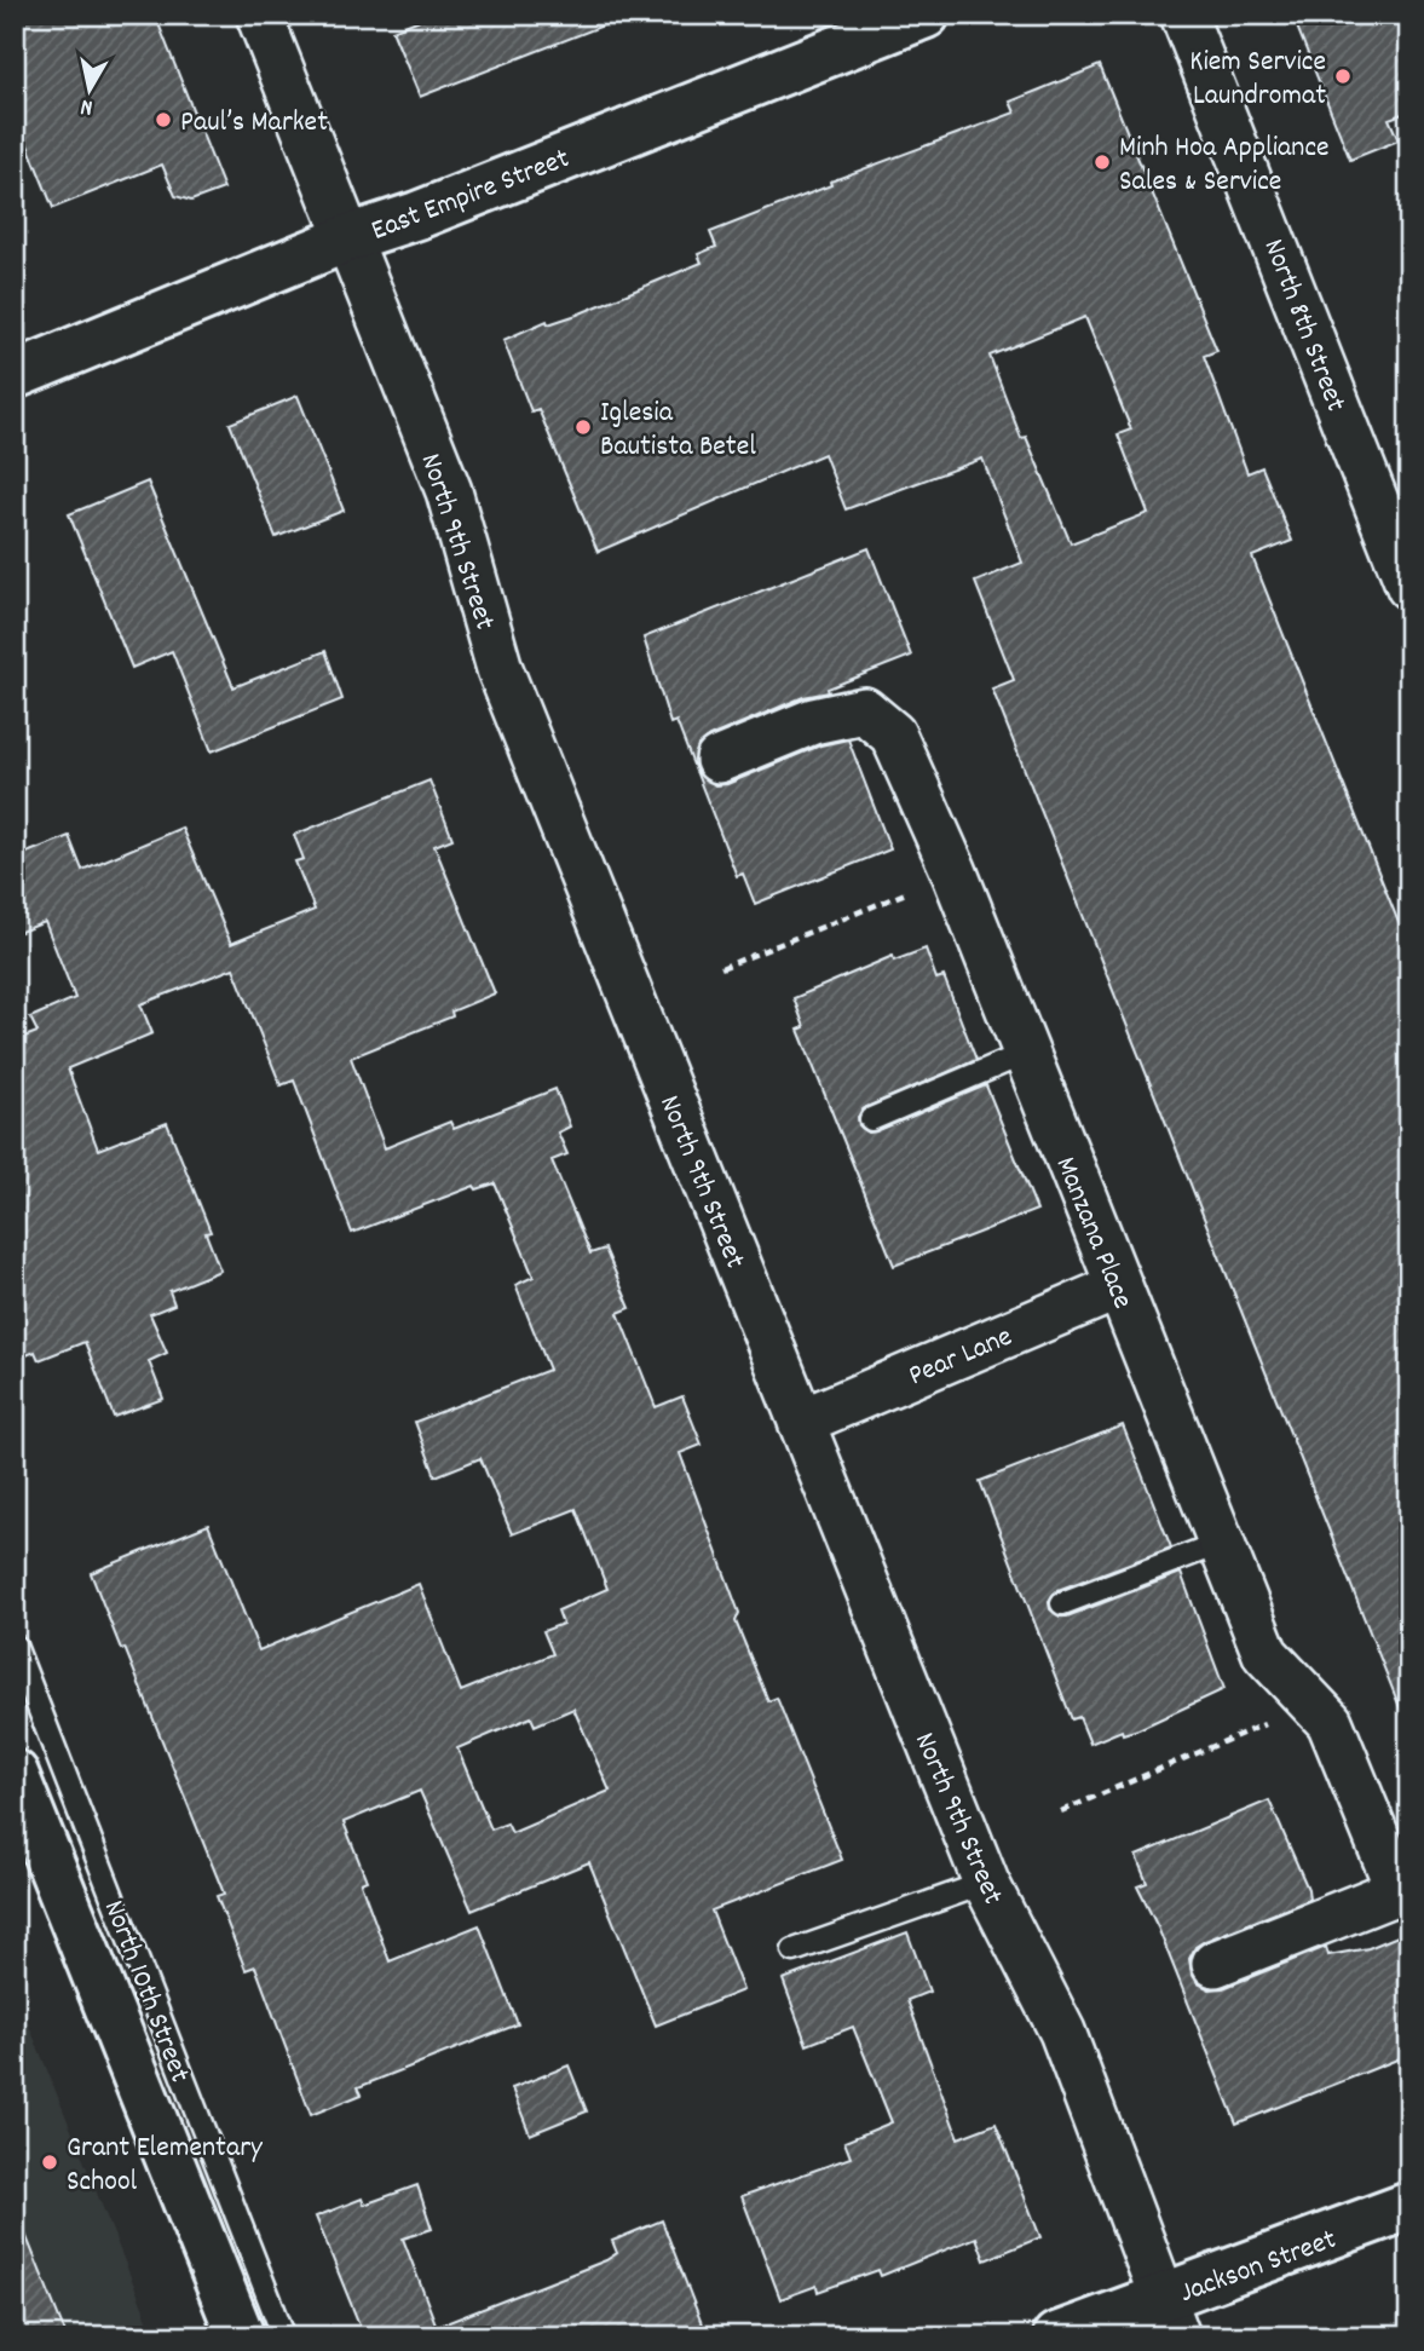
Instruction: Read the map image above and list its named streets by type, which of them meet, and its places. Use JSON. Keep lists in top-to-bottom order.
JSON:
{
  "streets": {
    "street": [
      "East Empire Street",
      "North 8th Street",
      "North 9th Street",
      "Manzana Place",
      "Pear Lane",
      "North 10th Street",
      "Jackson Street"
    ]
  },
  "crossings": [
    ["East Empire Street", "North 9th Street"],
    ["North 9th Street", "Pear Lane"],
    ["North 9th Street", "Jackson Street"],
    ["Manzana Place", "Pear Lane"]
  ],
  "places": [
    "Kiem Service Laundromat",
    "Paul’s Market",
    "Minh Hoa Appliance Sales & Service",
    "Iglesia Bautista Betel",
    "Grant Elementary School"
  ],
  "north": "bottom"
}
